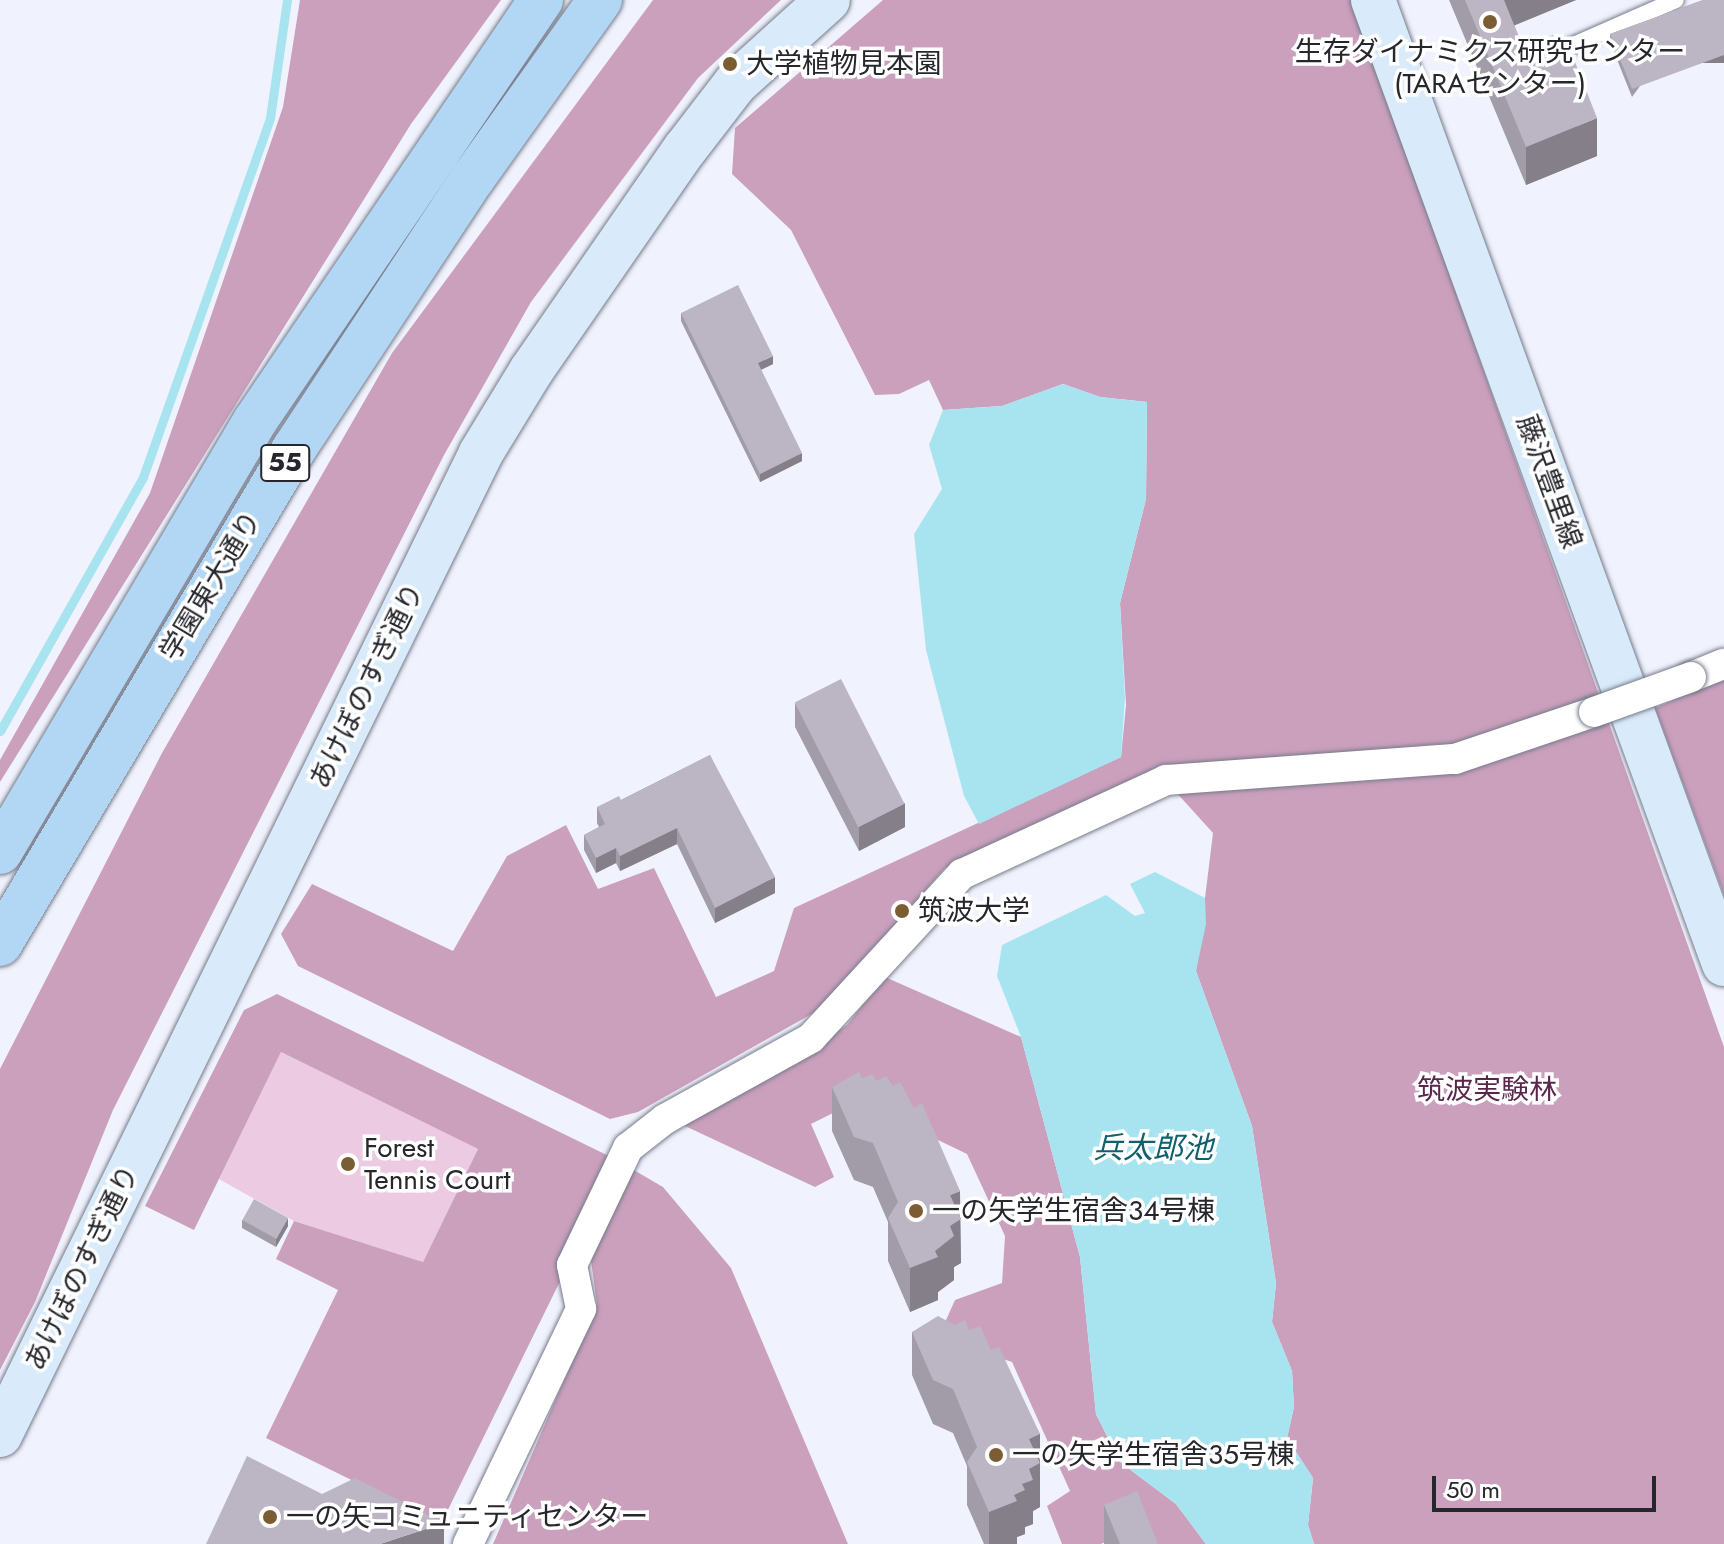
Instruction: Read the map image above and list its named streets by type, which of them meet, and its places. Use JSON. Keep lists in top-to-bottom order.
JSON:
{
  "streets": {
    "main road": ["55", "学園東大通り"],
    "street": ["藤沢豊里線", "あけぼのすぎ通り"]
  },
  "water": ["兵太郎池"],
  "parks": ["筑波実験林"],
  "places": [
    "生存ダイナミクス研究センター (TARAセンター)",
    "大学植物見本園",
    "筑波大学",
    "Forest Tennis Court",
    "一の矢学生宿舎34号棟",
    "一の矢学生宿舎35号棟",
    "一の矢コミュニティセンター"
  ],
  "scale_bar": "50 m"
}
